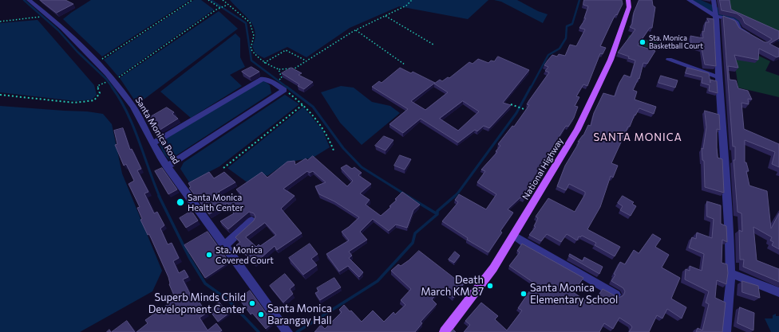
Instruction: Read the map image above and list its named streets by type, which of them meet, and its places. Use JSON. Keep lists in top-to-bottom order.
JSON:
{
  "streets": {
    "main road": ["National Highway"],
    "street": ["Santa Monica Road"]
  },
  "districts": ["SANTA MONICA"],
  "places": [
    "Sta. Monica Basketball Court",
    "Santa Monica Health Center",
    "Sta. Monica Covered Court",
    "Death March KM 87",
    "Santa Monica Elementary School",
    "Superb Minds Child Development Center",
    "Santa Monica Barangay Hall"
  ]
}
